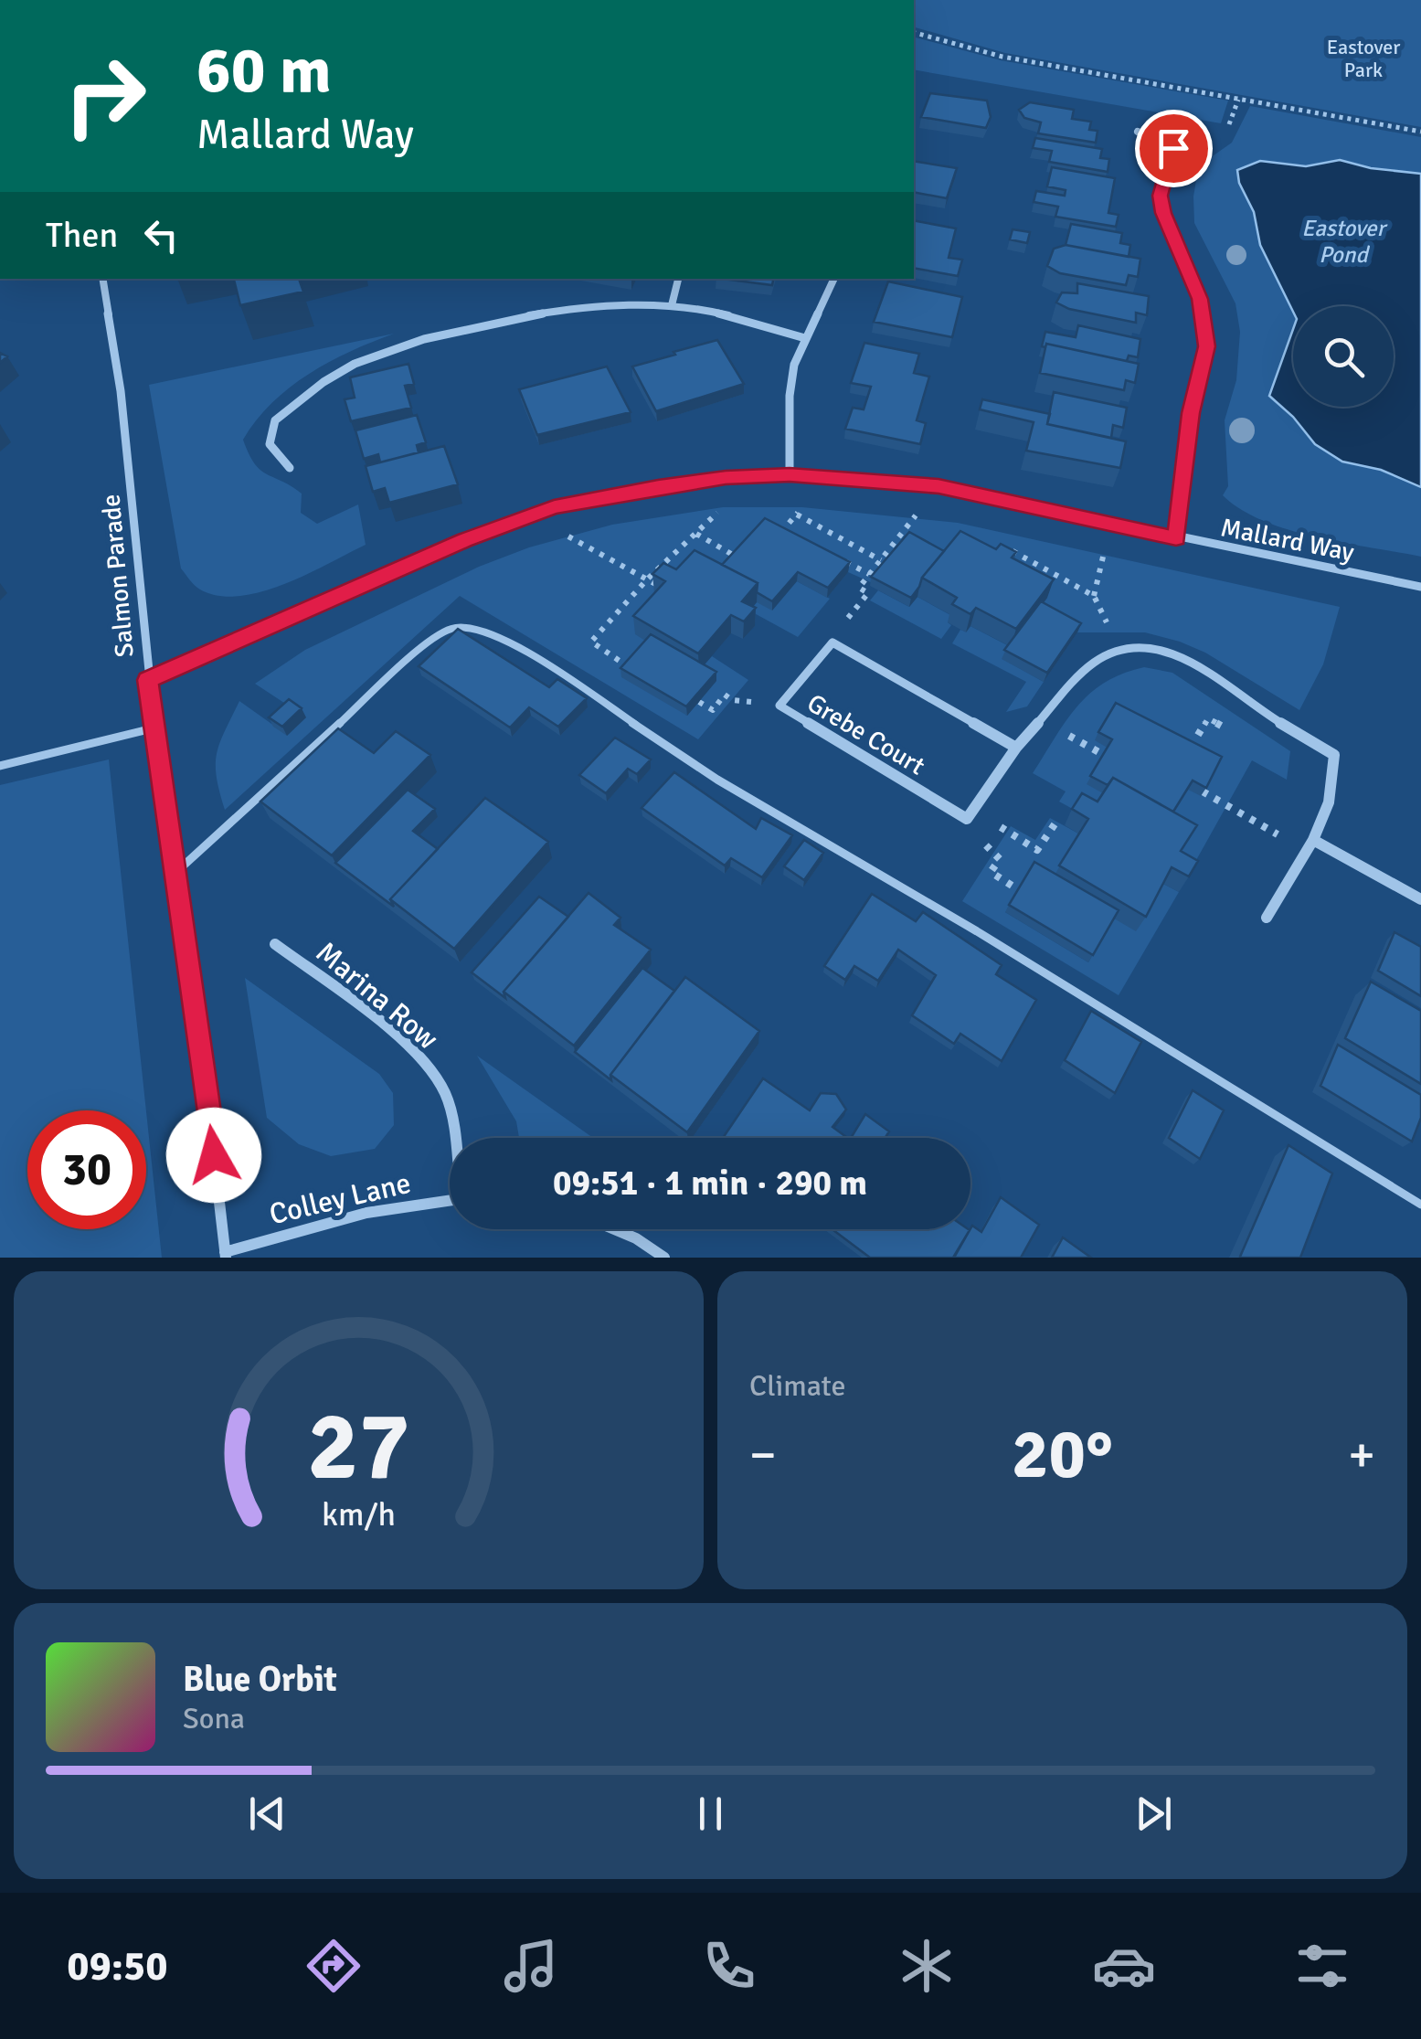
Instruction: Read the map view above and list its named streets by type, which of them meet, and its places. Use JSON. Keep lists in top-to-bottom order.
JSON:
{
  "streets": {
    "street": [
      "Mallard Way",
      "Salmon Parade",
      "Grebe Court",
      "Marina Row",
      "Colley Lane"
    ]
  },
  "crossings": [
    ["Mallard Way", "Salmon Parade"],
    ["Salmon Parade", "Colley Lane"]
  ],
  "water": ["Eastover Pond"],
  "parks": ["Eastover Park"],
  "page": {
    "turn": ["60 m", "Mallard Way"],
    "then": "Then",
    "limit": "30",
    "trip": "09:51 · 1 min · 290 m",
    "tile": "Climate",
    "heat": ["−", "20°", "+"],
    "song": ["Blue Orbit", "Sona"],
    "tabs": "09:50",
    "gauge": ["27", "km/h"]
  }
}
